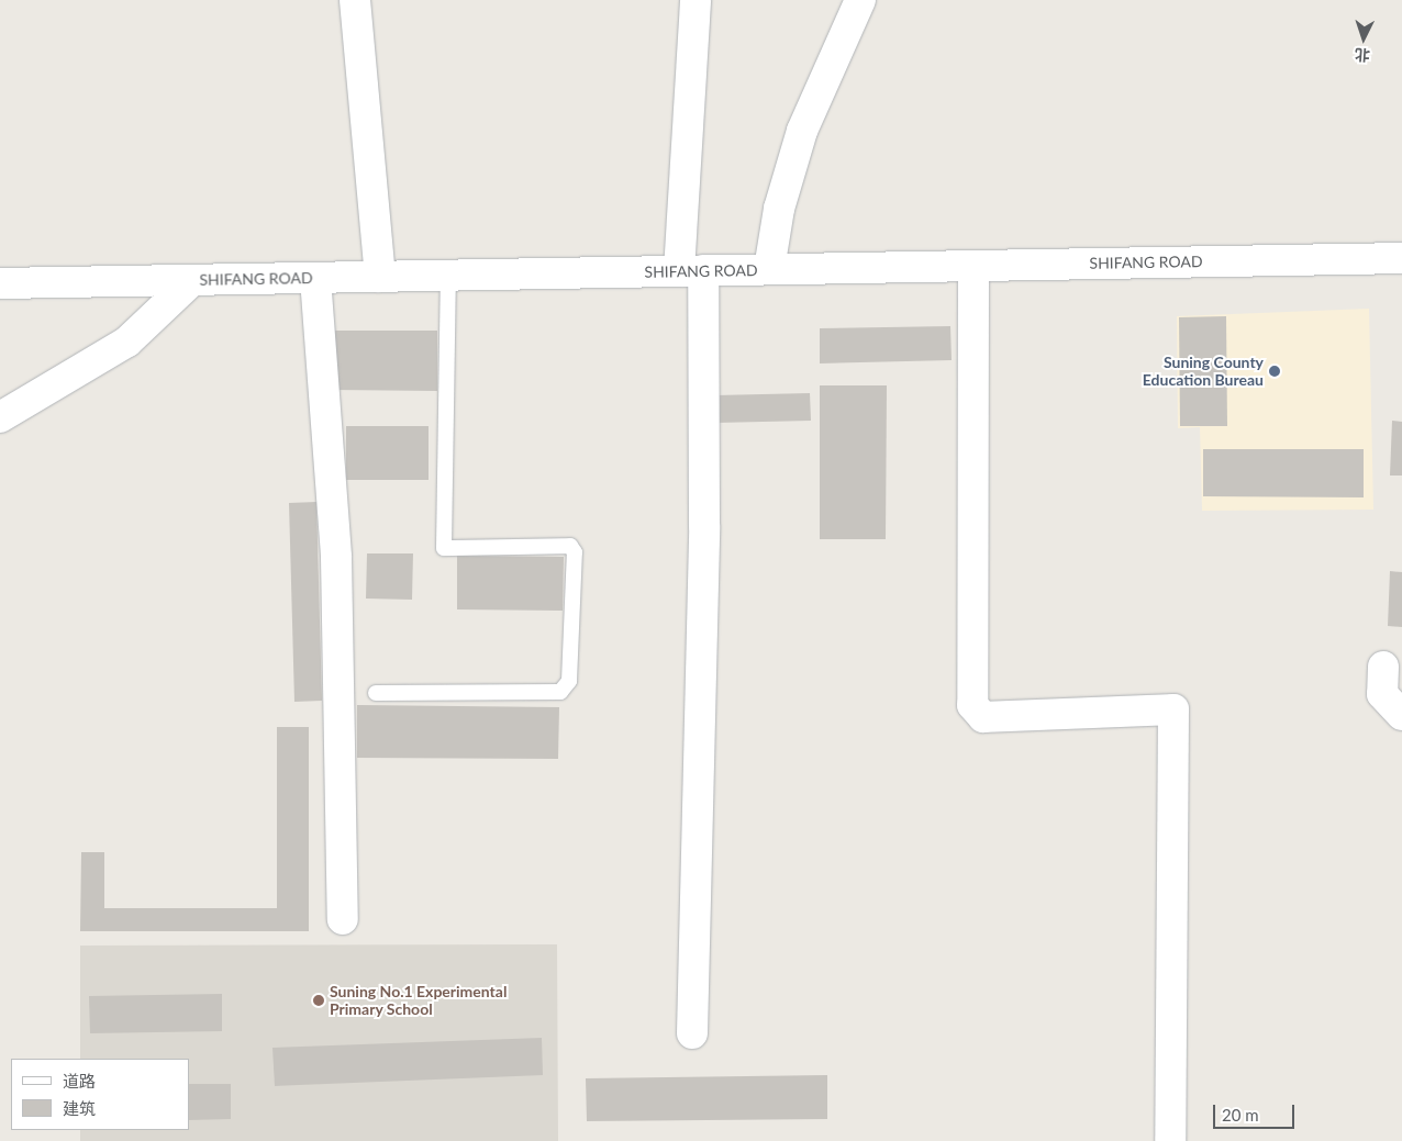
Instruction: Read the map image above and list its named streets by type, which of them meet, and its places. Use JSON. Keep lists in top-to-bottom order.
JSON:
{
  "streets": {
    "street": ["SHIFANG ROAD"]
  },
  "places": ["Suning County Education Bureau", "Suning No.1 Experimental Primary School"],
  "legend": ["道路", "建筑"],
  "scale_bar": "20 m",
  "north": "bottom"
}
